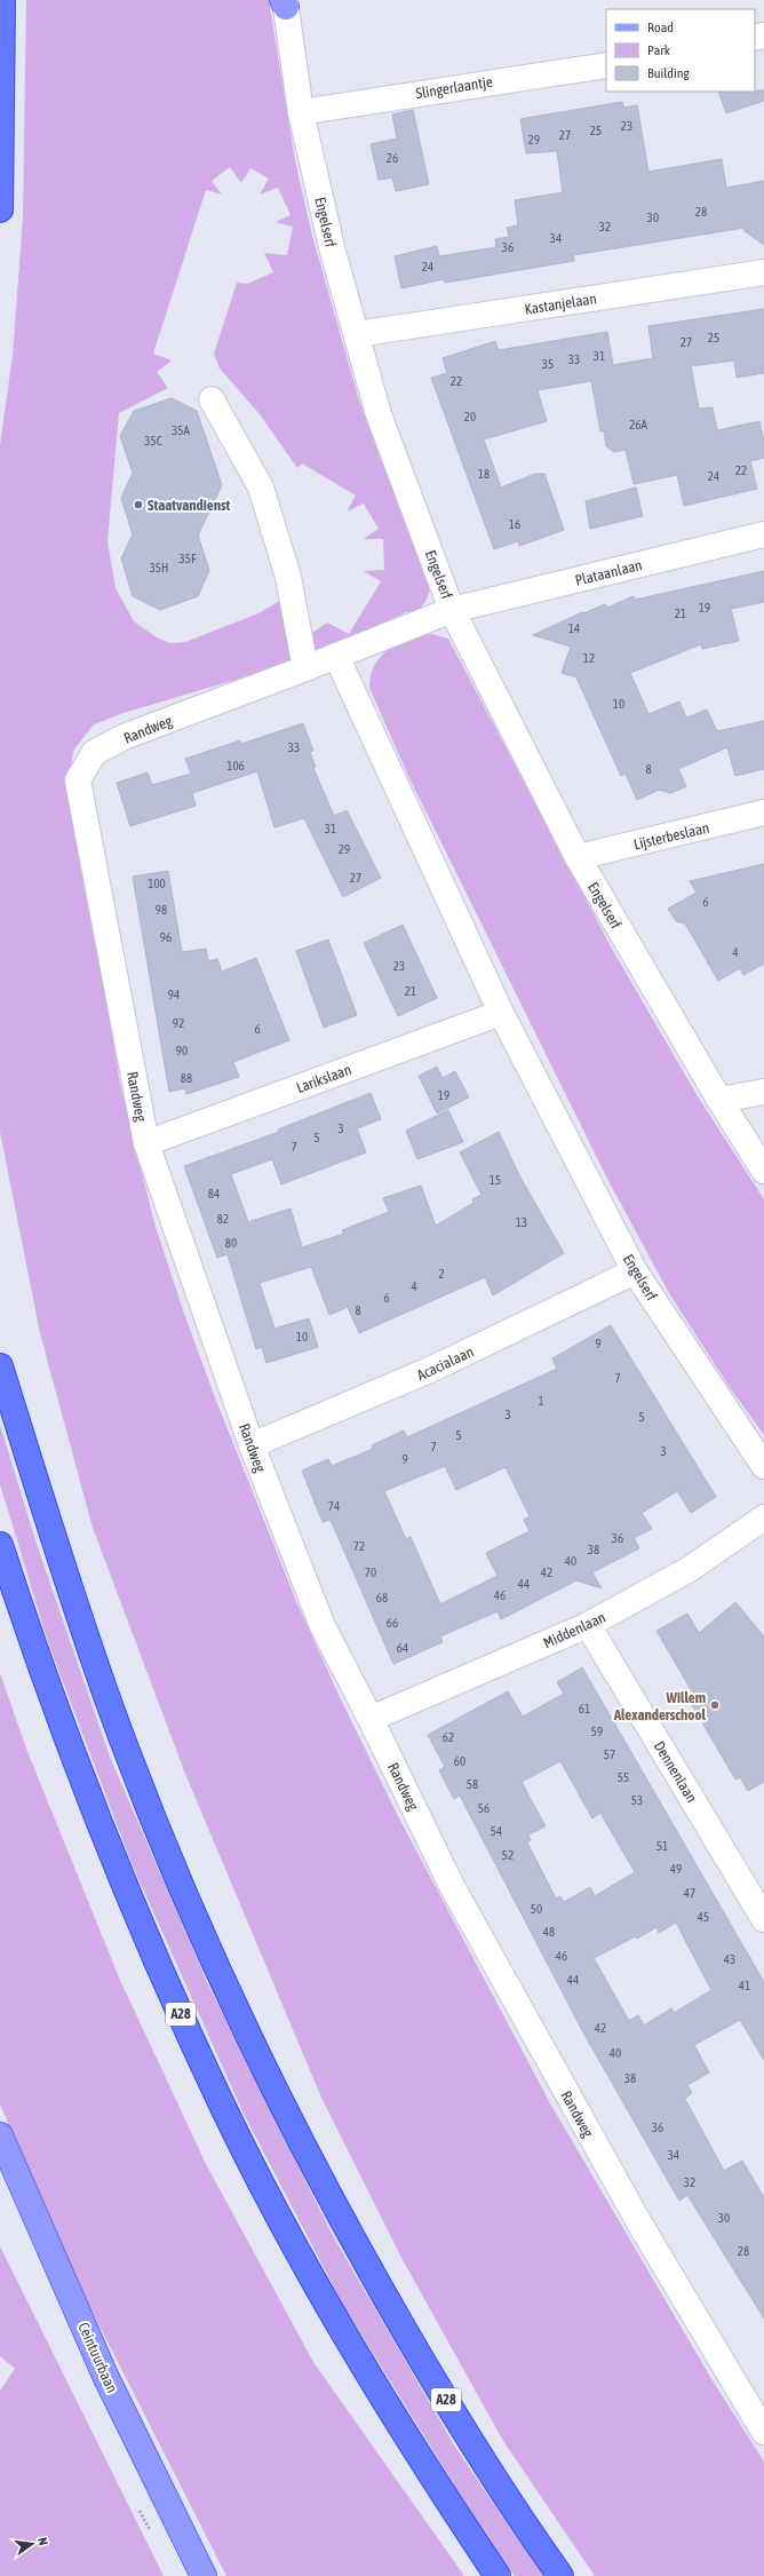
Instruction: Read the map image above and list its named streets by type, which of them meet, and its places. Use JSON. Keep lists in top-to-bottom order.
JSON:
{
  "streets": {
    "highway": ["A28"],
    "main road": ["Ceintuurbaan"],
    "street": [
      "Slingerlaantje",
      "Engelserf",
      "Kastanjelaan",
      "Plataanlaan",
      "Randweg",
      "Lijsterbeslaan",
      "Larikslaan",
      "Acacialaan",
      "Middenlaan",
      "Dennenlaan"
    ]
  },
  "crossings": [
    ["Slingerlaantje", "Engelserf"],
    ["Engelserf", "Kastanjelaan"],
    ["Engelserf", "Plataanlaan"],
    ["Engelserf", "Randweg"],
    ["Engelserf", "Lijsterbeslaan"],
    ["Engelserf", "Larikslaan"],
    ["Engelserf", "Acacialaan"],
    ["Plataanlaan", "Randweg"],
    ["Randweg", "Larikslaan"],
    ["Randweg", "Acacialaan"],
    ["Randweg", "Middenlaan"],
    ["Middenlaan", "Dennenlaan"]
  ],
  "places": ["Staatvandienst", "Willem Alexanderschool"],
  "house_numbers": [
    "23",
    "25",
    "27",
    "29",
    "26",
    "28",
    "30",
    "32",
    "34",
    "36",
    "24",
    "25",
    "27",
    "31",
    "33",
    "35",
    "22",
    "20",
    "26A",
    "35A",
    "35C",
    "22",
    "18",
    "24",
    "16",
    "35F",
    "35H",
    "19",
    "21",
    "14",
    "12",
    "10",
    "33",
    "106",
    "8",
    "31",
    "29",
    "27",
    "100",
    "6",
    "98",
    "96",
    "4",
    "23",
    "21",
    "94",
    "92",
    "6",
    "90",
    "88",
    "19",
    "3",
    "5",
    "7",
    "15",
    "84",
    "82",
    "13",
    "80",
    "2",
    "4",
    "6",
    "8",
    "10",
    "9",
    "7",
    "1",
    "3",
    "5",
    "5",
    "7",
    "3",
    "9",
    "74",
    "36",
    "72",
    "38",
    "40",
    "70",
    "42",
    "44",
    "46",
    "68",
    "66",
    "64",
    "61",
    "59",
    "62",
    "57",
    "60",
    "55",
    "58",
    "53",
    "56",
    "54",
    "51",
    "52",
    "49",
    "47",
    "50",
    "45",
    "48",
    "46",
    "43",
    "44",
    "41",
    "42",
    "40",
    "38",
    "36",
    "34",
    "32",
    "30",
    "28"
  ],
  "legend": ["Road", "Park", "Building"],
  "north": "right"
}
